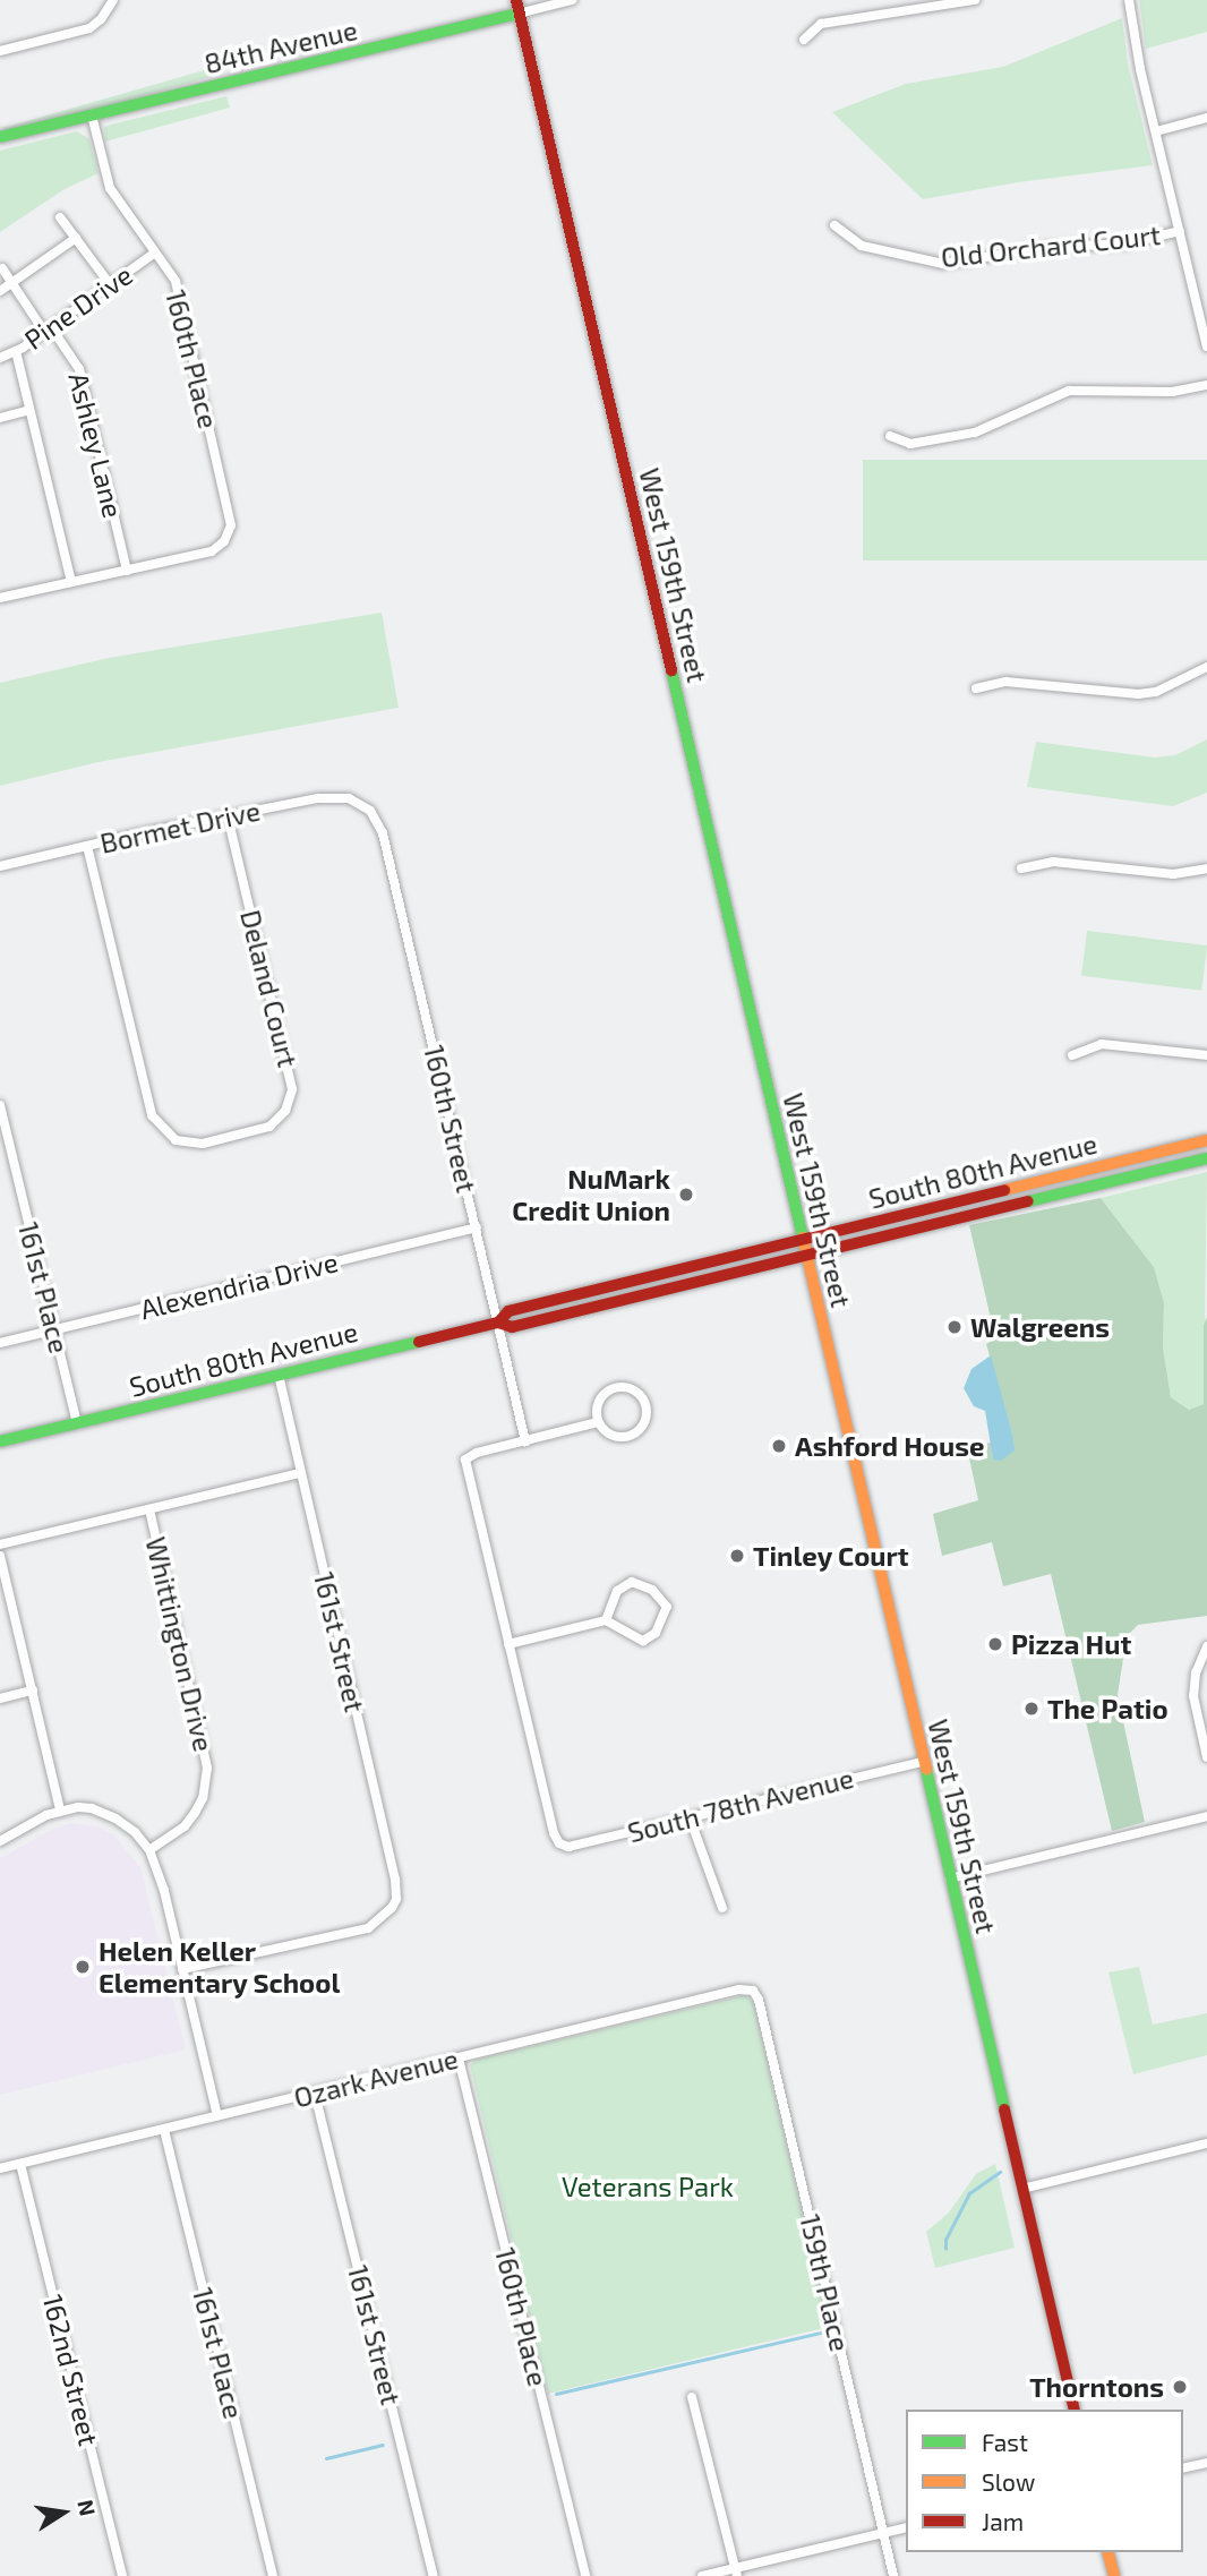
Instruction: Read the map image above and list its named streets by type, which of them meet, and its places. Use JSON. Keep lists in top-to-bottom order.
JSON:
{
  "streets": {
    "street": [
      "84th Avenue",
      "Old Orchard Court",
      "Pine Drive",
      "160th Place",
      "Ashley Lane",
      "West 159th Street",
      "Bormet Drive",
      "Deland Court",
      "160th Street",
      "South 80th Avenue",
      "Alexendria Drive",
      "161st Place",
      "161st Street",
      "Whittington Drive",
      "South 78th Avenue",
      "Ozark Avenue",
      "159th Place",
      "162nd Street"
    ]
  },
  "crossings": [
    ["84th Avenue", "160th Place"],
    ["84th Avenue", "West 159th Street"],
    ["Pine Drive", "160th Place"],
    ["Pine Drive", "Ashley Lane"],
    ["160th Place", "Ashley Lane"],
    ["160th Place", "Ozark Avenue"],
    ["West 159th Street", "South 80th Avenue"],
    ["West 159th Street", "South 78th Avenue"],
    ["Bormet Drive", "Deland Court"],
    ["Bormet Drive", "160th Street"],
    ["160th Street", "South 80th Avenue"],
    ["160th Street", "Alexendria Drive"],
    ["South 80th Avenue", "161st Place"],
    ["South 80th Avenue", "161st Street"],
    ["Alexendria Drive", "161st Place"],
    ["161st Place", "Ozark Avenue"],
    ["161st Street", "Ozark Avenue"],
    ["Ozark Avenue", "159th Place"],
    ["Ozark Avenue", "162nd Street"]
  ],
  "parks": ["Veterans Park"],
  "places": [
    "NuMark Credit Union",
    "Walgreens",
    "Ashford House",
    "Tinley Court",
    "Pizza Hut",
    "The Patio",
    "Helen Keller Elementary School",
    "Thorntons"
  ],
  "legend": ["Fast", "Slow", "Jam"],
  "north": "right"
}
